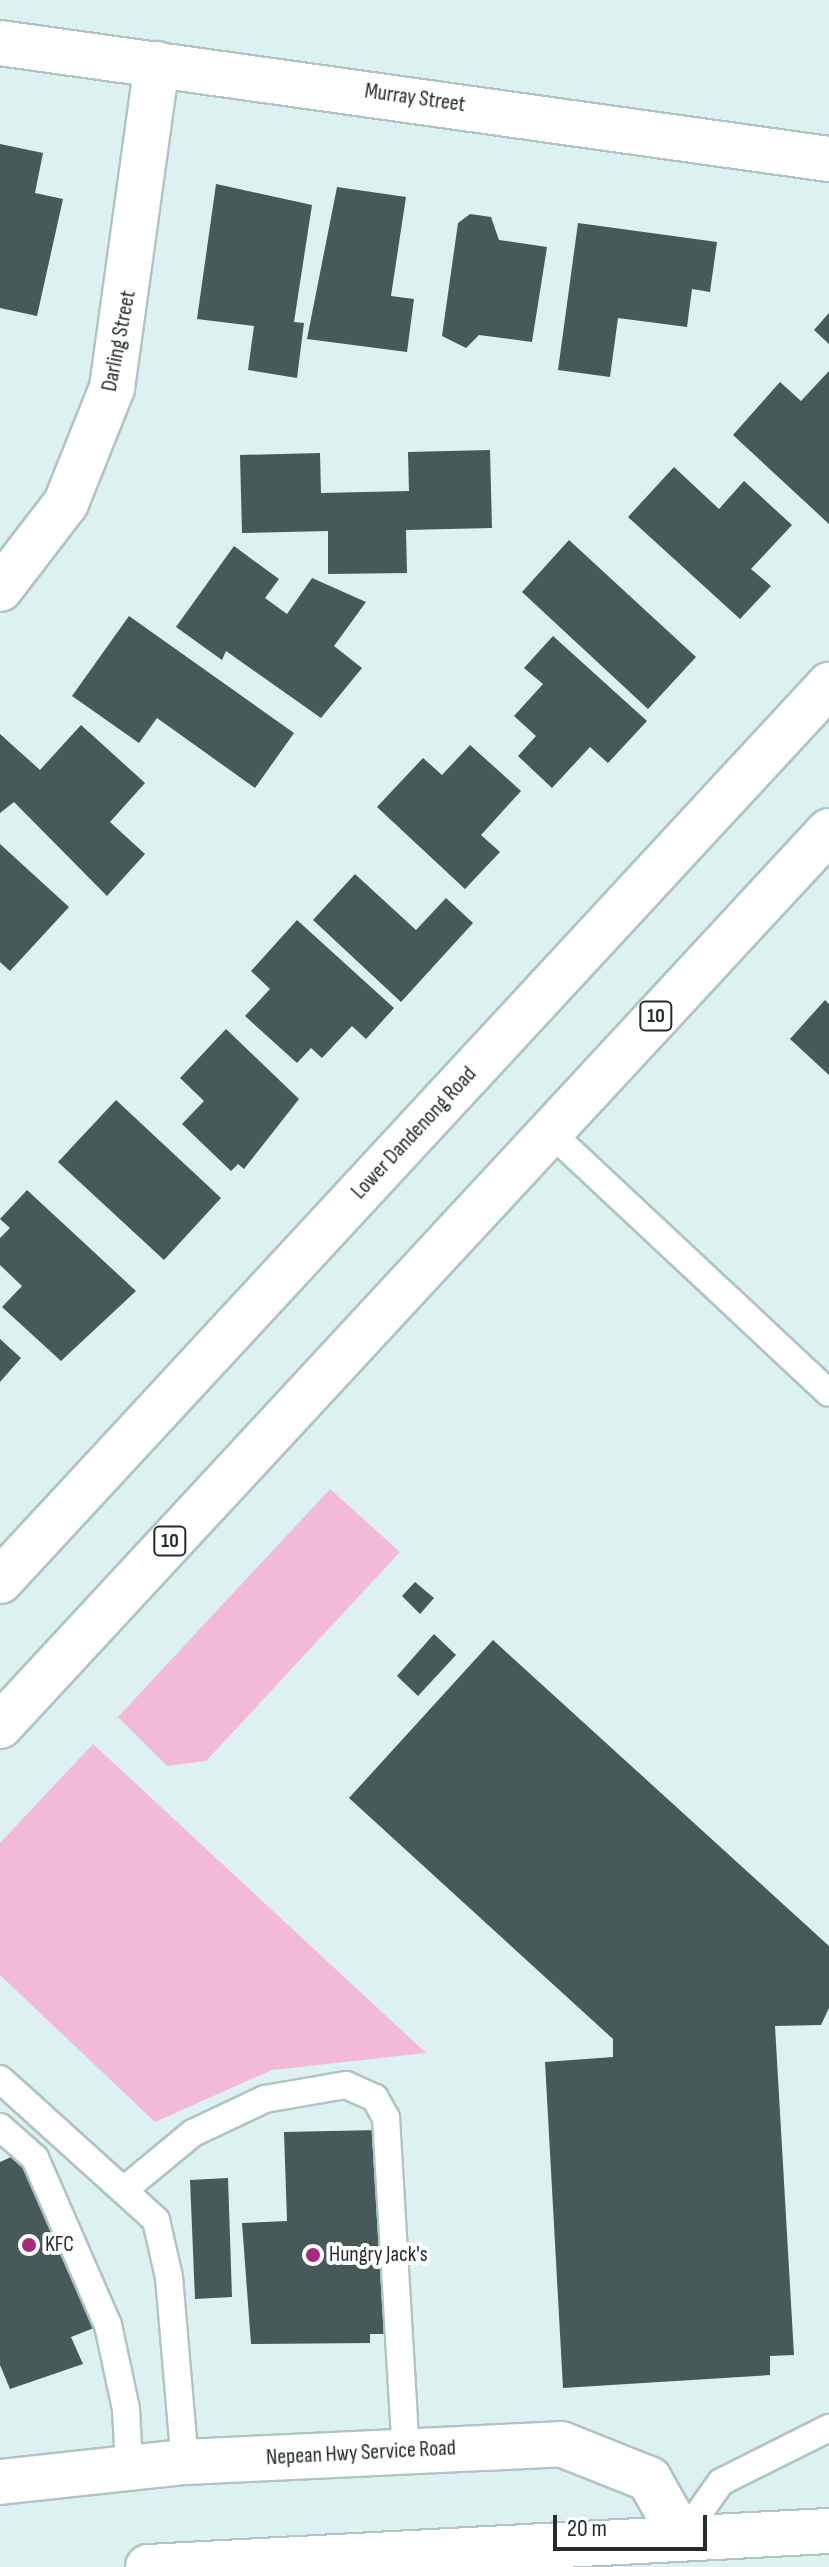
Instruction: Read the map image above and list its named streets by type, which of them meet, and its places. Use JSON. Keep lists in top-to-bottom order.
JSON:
{
  "streets": {
    "main road": [
      "Murray Street",
      "Darling Street",
      "10",
      "Lower Dandenong Road",
      "Nepean Hwy Service Road"
    ]
  },
  "crossings": [
    ["Murray Street", "Darling Street"]
  ],
  "places": ["KFC", "Hungry Jack's"],
  "scale_bar": "20 m"
}
